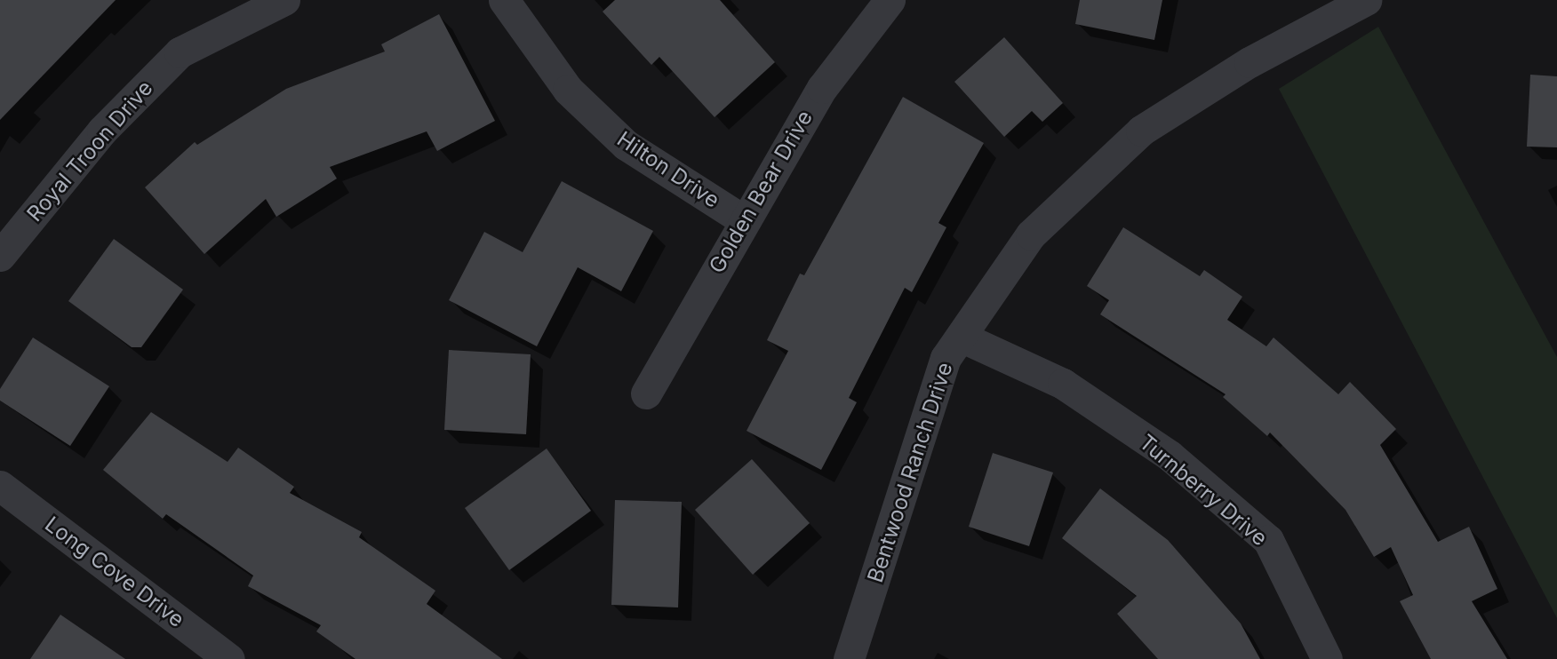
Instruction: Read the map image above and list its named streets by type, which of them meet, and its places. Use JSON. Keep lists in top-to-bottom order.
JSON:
{
  "streets": {
    "street": [
      "Royal Troon Drive",
      "Hilton Drive",
      "Golden Bear Drive",
      "Bentwood Ranch Drive",
      "Turnberry Drive",
      "Long Cove Drive"
    ]
  },
  "crossings": [
    ["Hilton Drive", "Golden Bear Drive"],
    ["Bentwood Ranch Drive", "Turnberry Drive"]
  ]
}
